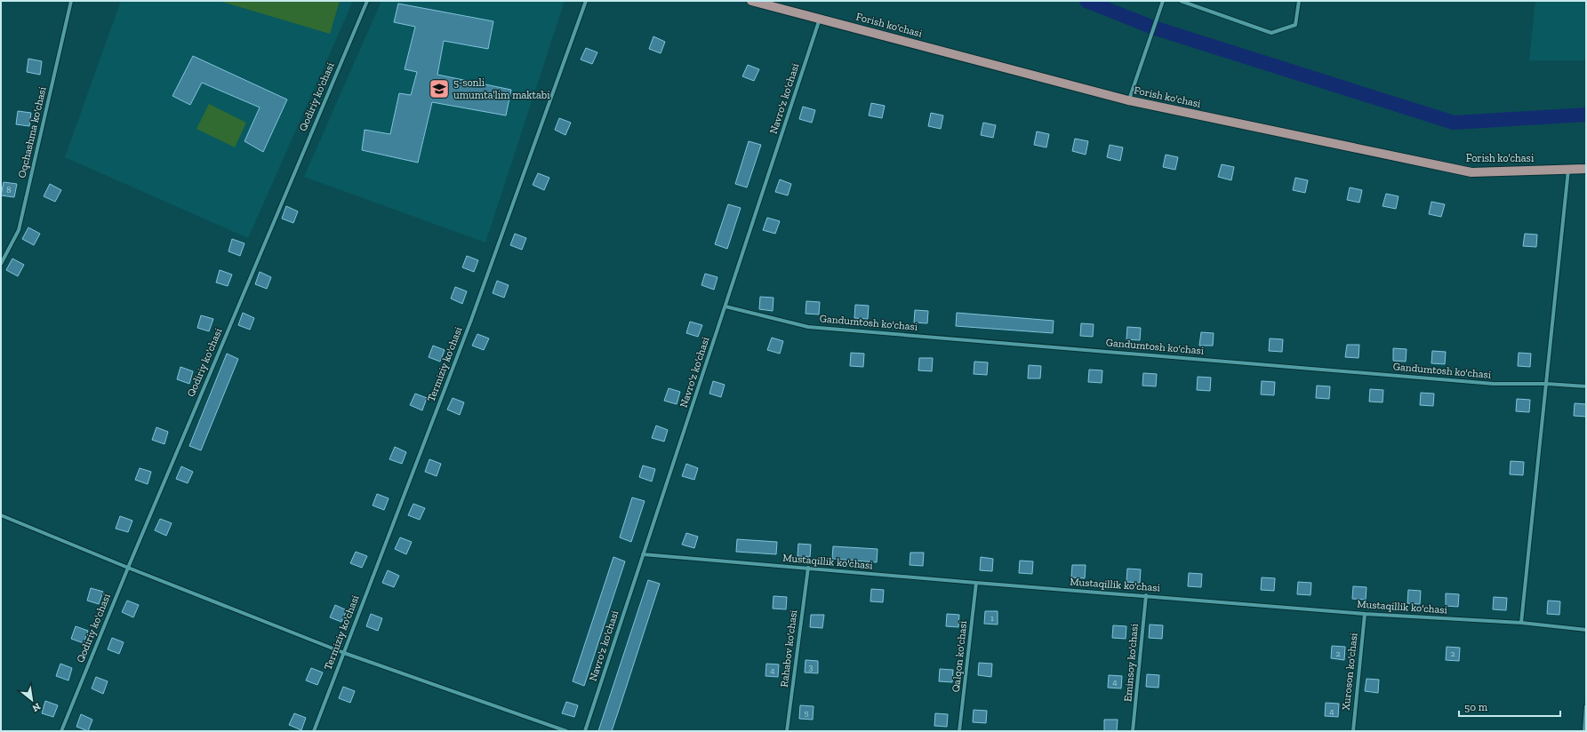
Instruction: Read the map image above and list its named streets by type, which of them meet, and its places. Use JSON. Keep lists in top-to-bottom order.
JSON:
{
  "streets": {
    "main road": ["Forish ko'chasi"],
    "street": [
      "Qodiriy ko'chasi",
      "Navro'z ko'chasi",
      "Oqchashma ko'chasi",
      "Gandumtosh ko'chasi",
      "Termiziy ko'chasi",
      "Mustaqillik ko'chasi",
      "Rahabov ko'chasi",
      "Qalqon ko'chasi",
      "Eminsoy ko'chasi",
      "Xuroson ko'chasi"
    ]
  },
  "crossings": [
    ["Forish ko'chasi", "Navro'z ko'chasi"],
    ["Navro'z ko'chasi", "Gandumtosh ko'chasi"],
    ["Navro'z ko'chasi", "Mustaqillik ko'chasi"],
    ["Mustaqillik ko'chasi", "Rahabov ko'chasi"],
    ["Mustaqillik ko'chasi", "Qalqon ko'chasi"],
    ["Mustaqillik ko'chasi", "Eminsoy ko'chasi"],
    ["Mustaqillik ko'chasi", "Xuroson ko'chasi"]
  ],
  "places": {
    "school or university": ["5-sonli umumta'lim maktabi"]
  },
  "house_numbers": [
    "8",
    "1",
    "2",
    "2",
    "3",
    "4",
    "4",
    "4",
    "5"
  ],
  "scale_bar": "50 m",
  "north": "bottom right"
}
